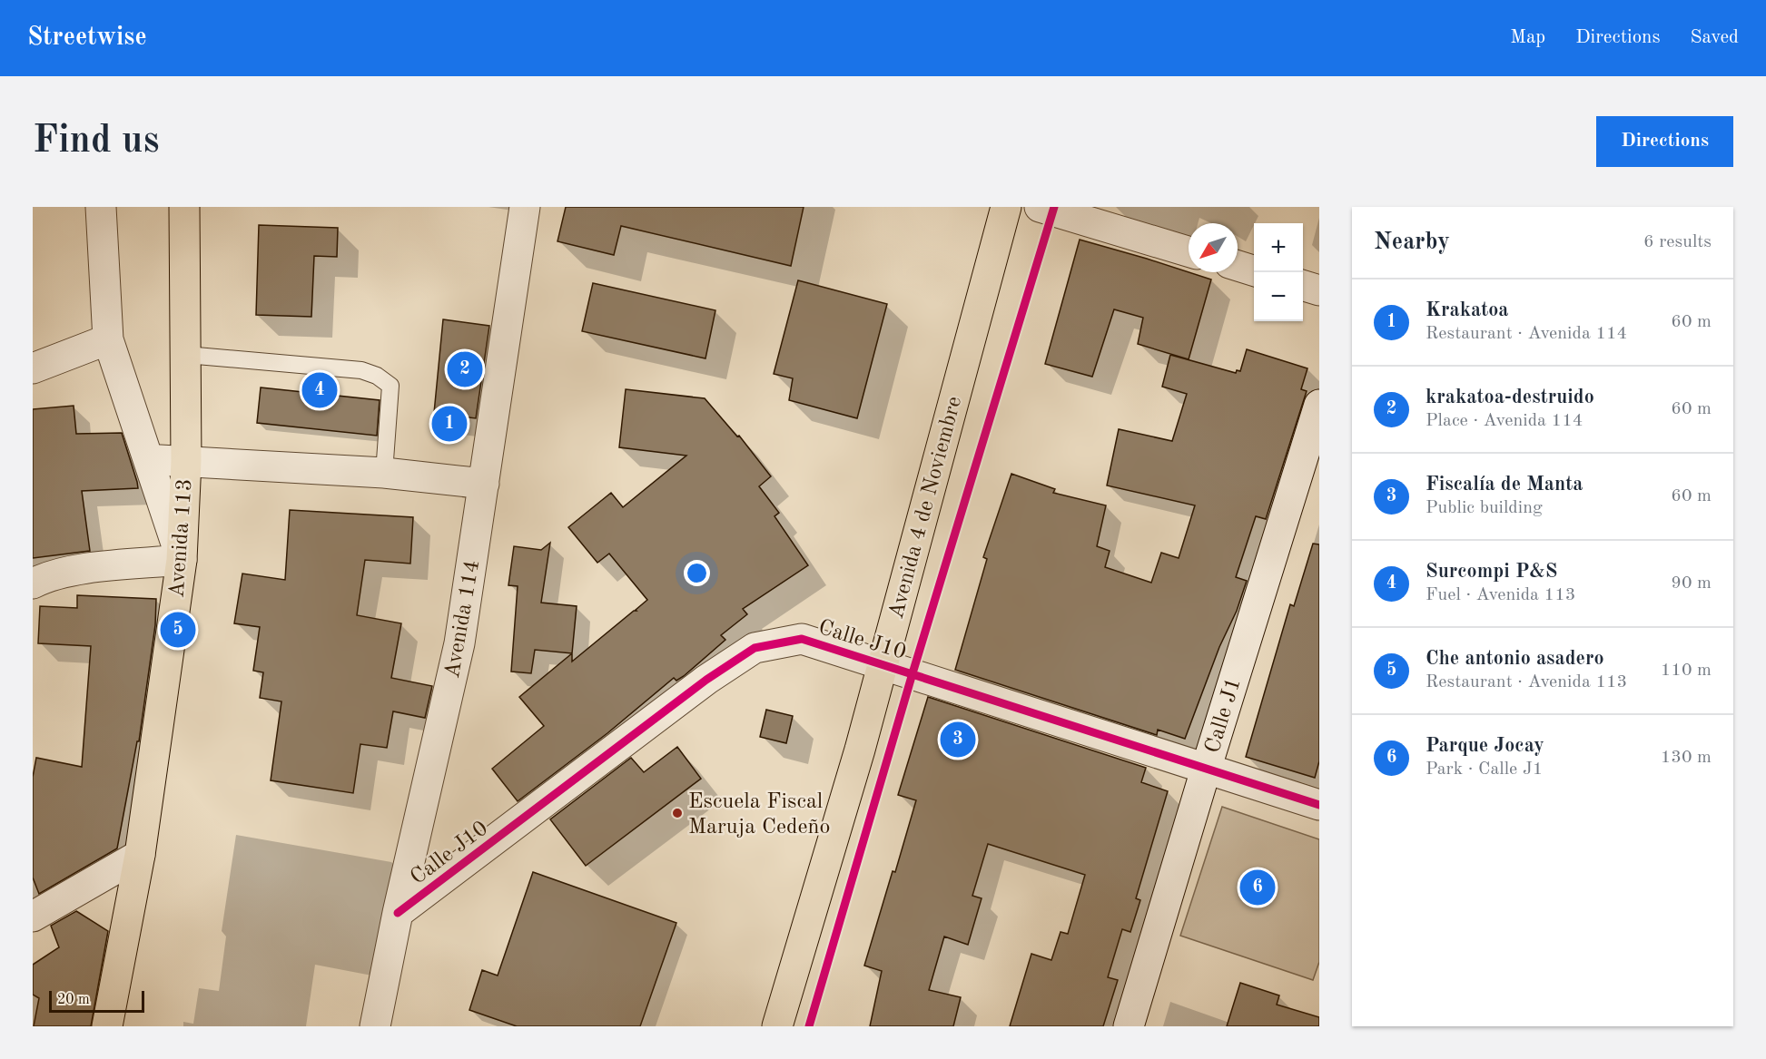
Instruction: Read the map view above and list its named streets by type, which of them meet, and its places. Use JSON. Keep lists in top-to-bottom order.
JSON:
{
  "streets": {
    "main road": ["Avenida 4 de Noviembre", "Avenida 113"],
    "street": ["Avenida 114", "Calle J10", "Calle J1"]
  },
  "crossings": [
    ["Avenida 4 de Noviembre", "Calle J10"],
    ["Avenida 114", "Calle J10"],
    ["Calle J10", "Calle J1"]
  ],
  "places": ["Escuela Fiscal Maruja Cedeño"],
  "scale_bar": "20 m",
  "north": "bottom left",
  "page": {
    "header": "Streetwise",
    "nav": ["Map", "Directions", "Saved"],
    "buttons": "Directions",
    "title": "Find us",
    "heading": ["Nearby", "6 results"],
    "map_buttons": ["+", "−"],
    "list": [
      {
        "mark": "1",
        "name": "Krakatoa",
        "note": "Restaurant · Avenida 114",
        "value": "60 m"
      },
      {
        "mark": "2",
        "name": "krakatoa-destruido",
        "note": "Place · Avenida 114",
        "value": "60 m"
      },
      {
        "mark": "3",
        "name": "Fiscalía de Manta",
        "note": "Public building",
        "value": "60 m"
      },
      {
        "mark": "4",
        "name": "Surcompi P&S",
        "note": "Fuel · Avenida 113",
        "value": "90 m"
      },
      {
        "mark": "5",
        "name": "Che antonio asadero",
        "note": "Restaurant · Avenida 113",
        "value": "110 m"
      },
      {
        "mark": "6",
        "name": "Parque Jocay",
        "note": "Park · Calle J1",
        "value": "130 m"
      }
    ],
    "pins": [
      "2",
      "4",
      "1",
      "5",
      "3",
      "6"
    ],
    "scale": "20 m"
  }
}
